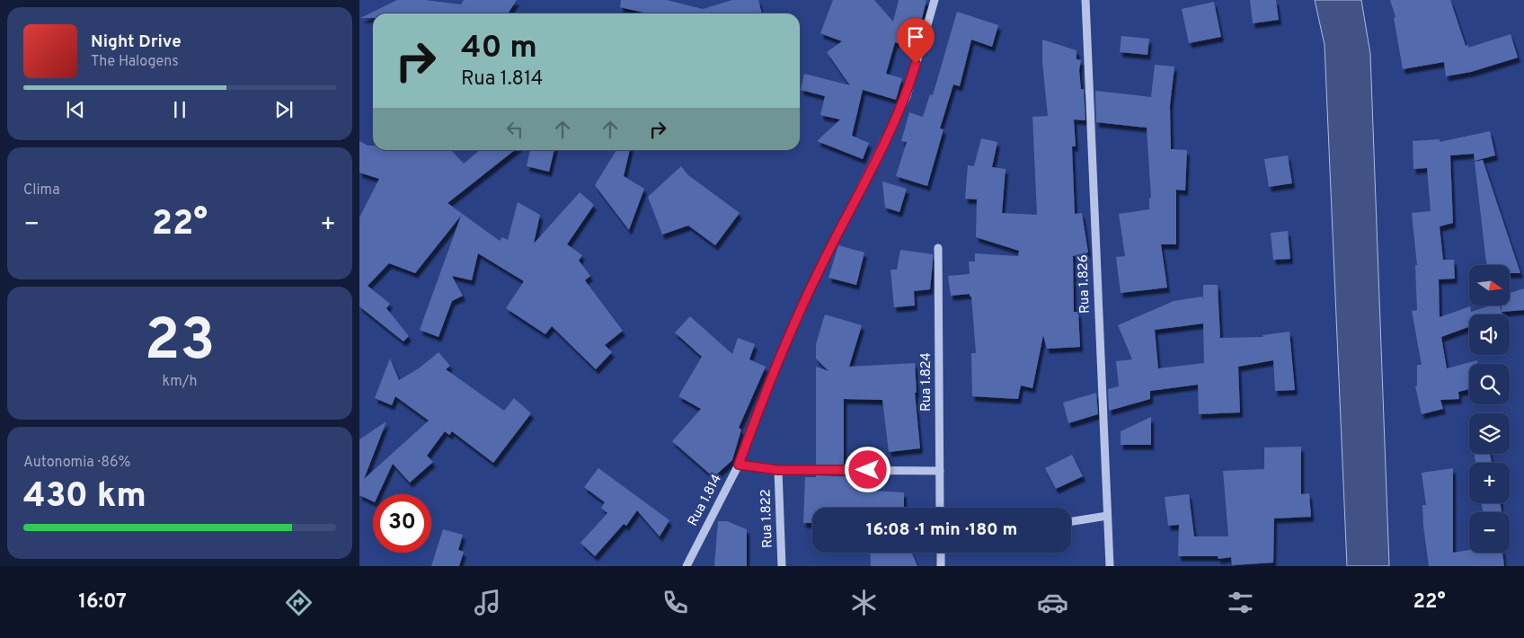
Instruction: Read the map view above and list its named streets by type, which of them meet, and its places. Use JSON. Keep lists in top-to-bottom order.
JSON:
{
  "streets": {
    "street": [
      "Rua 1.826",
      "Rua 1.824",
      "Rua 1.814",
      "Rua 1.822"
    ]
  },
  "north": "right",
  "page": {
    "turn": ["40 m", "Rua 1.814"],
    "song": ["Night Drive", "The Halogens"],
    "tile": [
      "Clima",
      ["23", "km/h"],
      ["Autonomia · 86%", "430 km"]
    ],
    "heat": ["−", "22°", "+"],
    "map_buttons": ["+", "−"],
    "limit": "30",
    "trip": "16:08 · 1 min · 180 m",
    "tabs": ["16:07", "22°"]
  }
}
